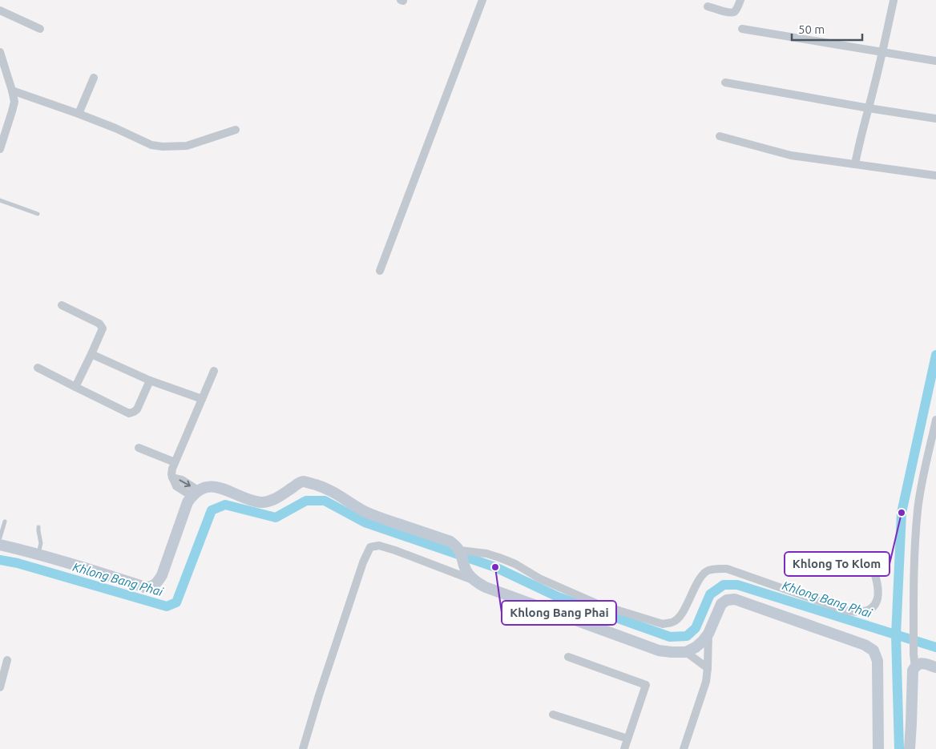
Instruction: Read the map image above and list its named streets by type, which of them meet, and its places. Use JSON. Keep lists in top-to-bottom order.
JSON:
{
  "water": ["Khlong Bang Phai"],
  "places": ["Khlong To Klom", "Khlong Bang Phai"],
  "scale_bar": "50 m"
}
